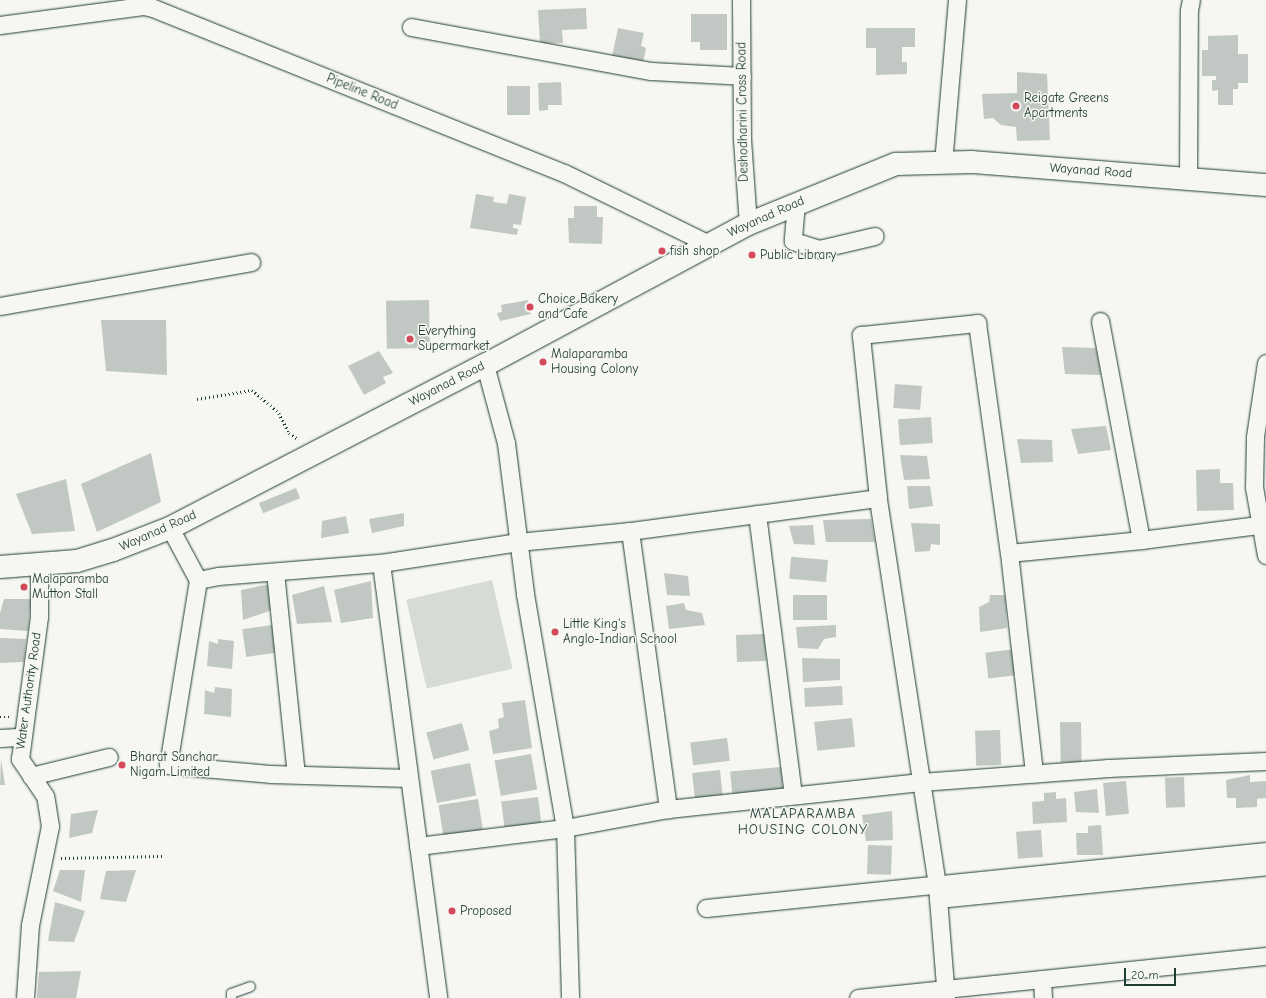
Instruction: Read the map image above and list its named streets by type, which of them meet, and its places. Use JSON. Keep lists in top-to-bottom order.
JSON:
{
  "streets": {
    "highway": ["Wayanad Road"],
    "street": ["Pipeline Road", "Deshodharini Cross Road", "Water Authority Road"]
  },
  "crossings": [
    ["Pipeline Road", "Wayanad Road"],
    ["Deshodharini Cross Road", "Wayanad Road"],
    ["Wayanad Road", "Water Authority Road"]
  ],
  "districts": ["MALAPARAMBA HOUSING COLONY"],
  "places": [
    "Reigate Greens Apartments",
    "fish shop",
    "Public Library",
    "Choice Bakery and Cafe",
    "Everything Supermarket",
    "Malaparamba Housing Colony",
    "Malaparamba Mutton Stall",
    "Little King's Anglo-Indian School",
    "Bharat Sanchar Nigam Limited",
    "Proposed"
  ],
  "scale_bar": "20 m"
}
